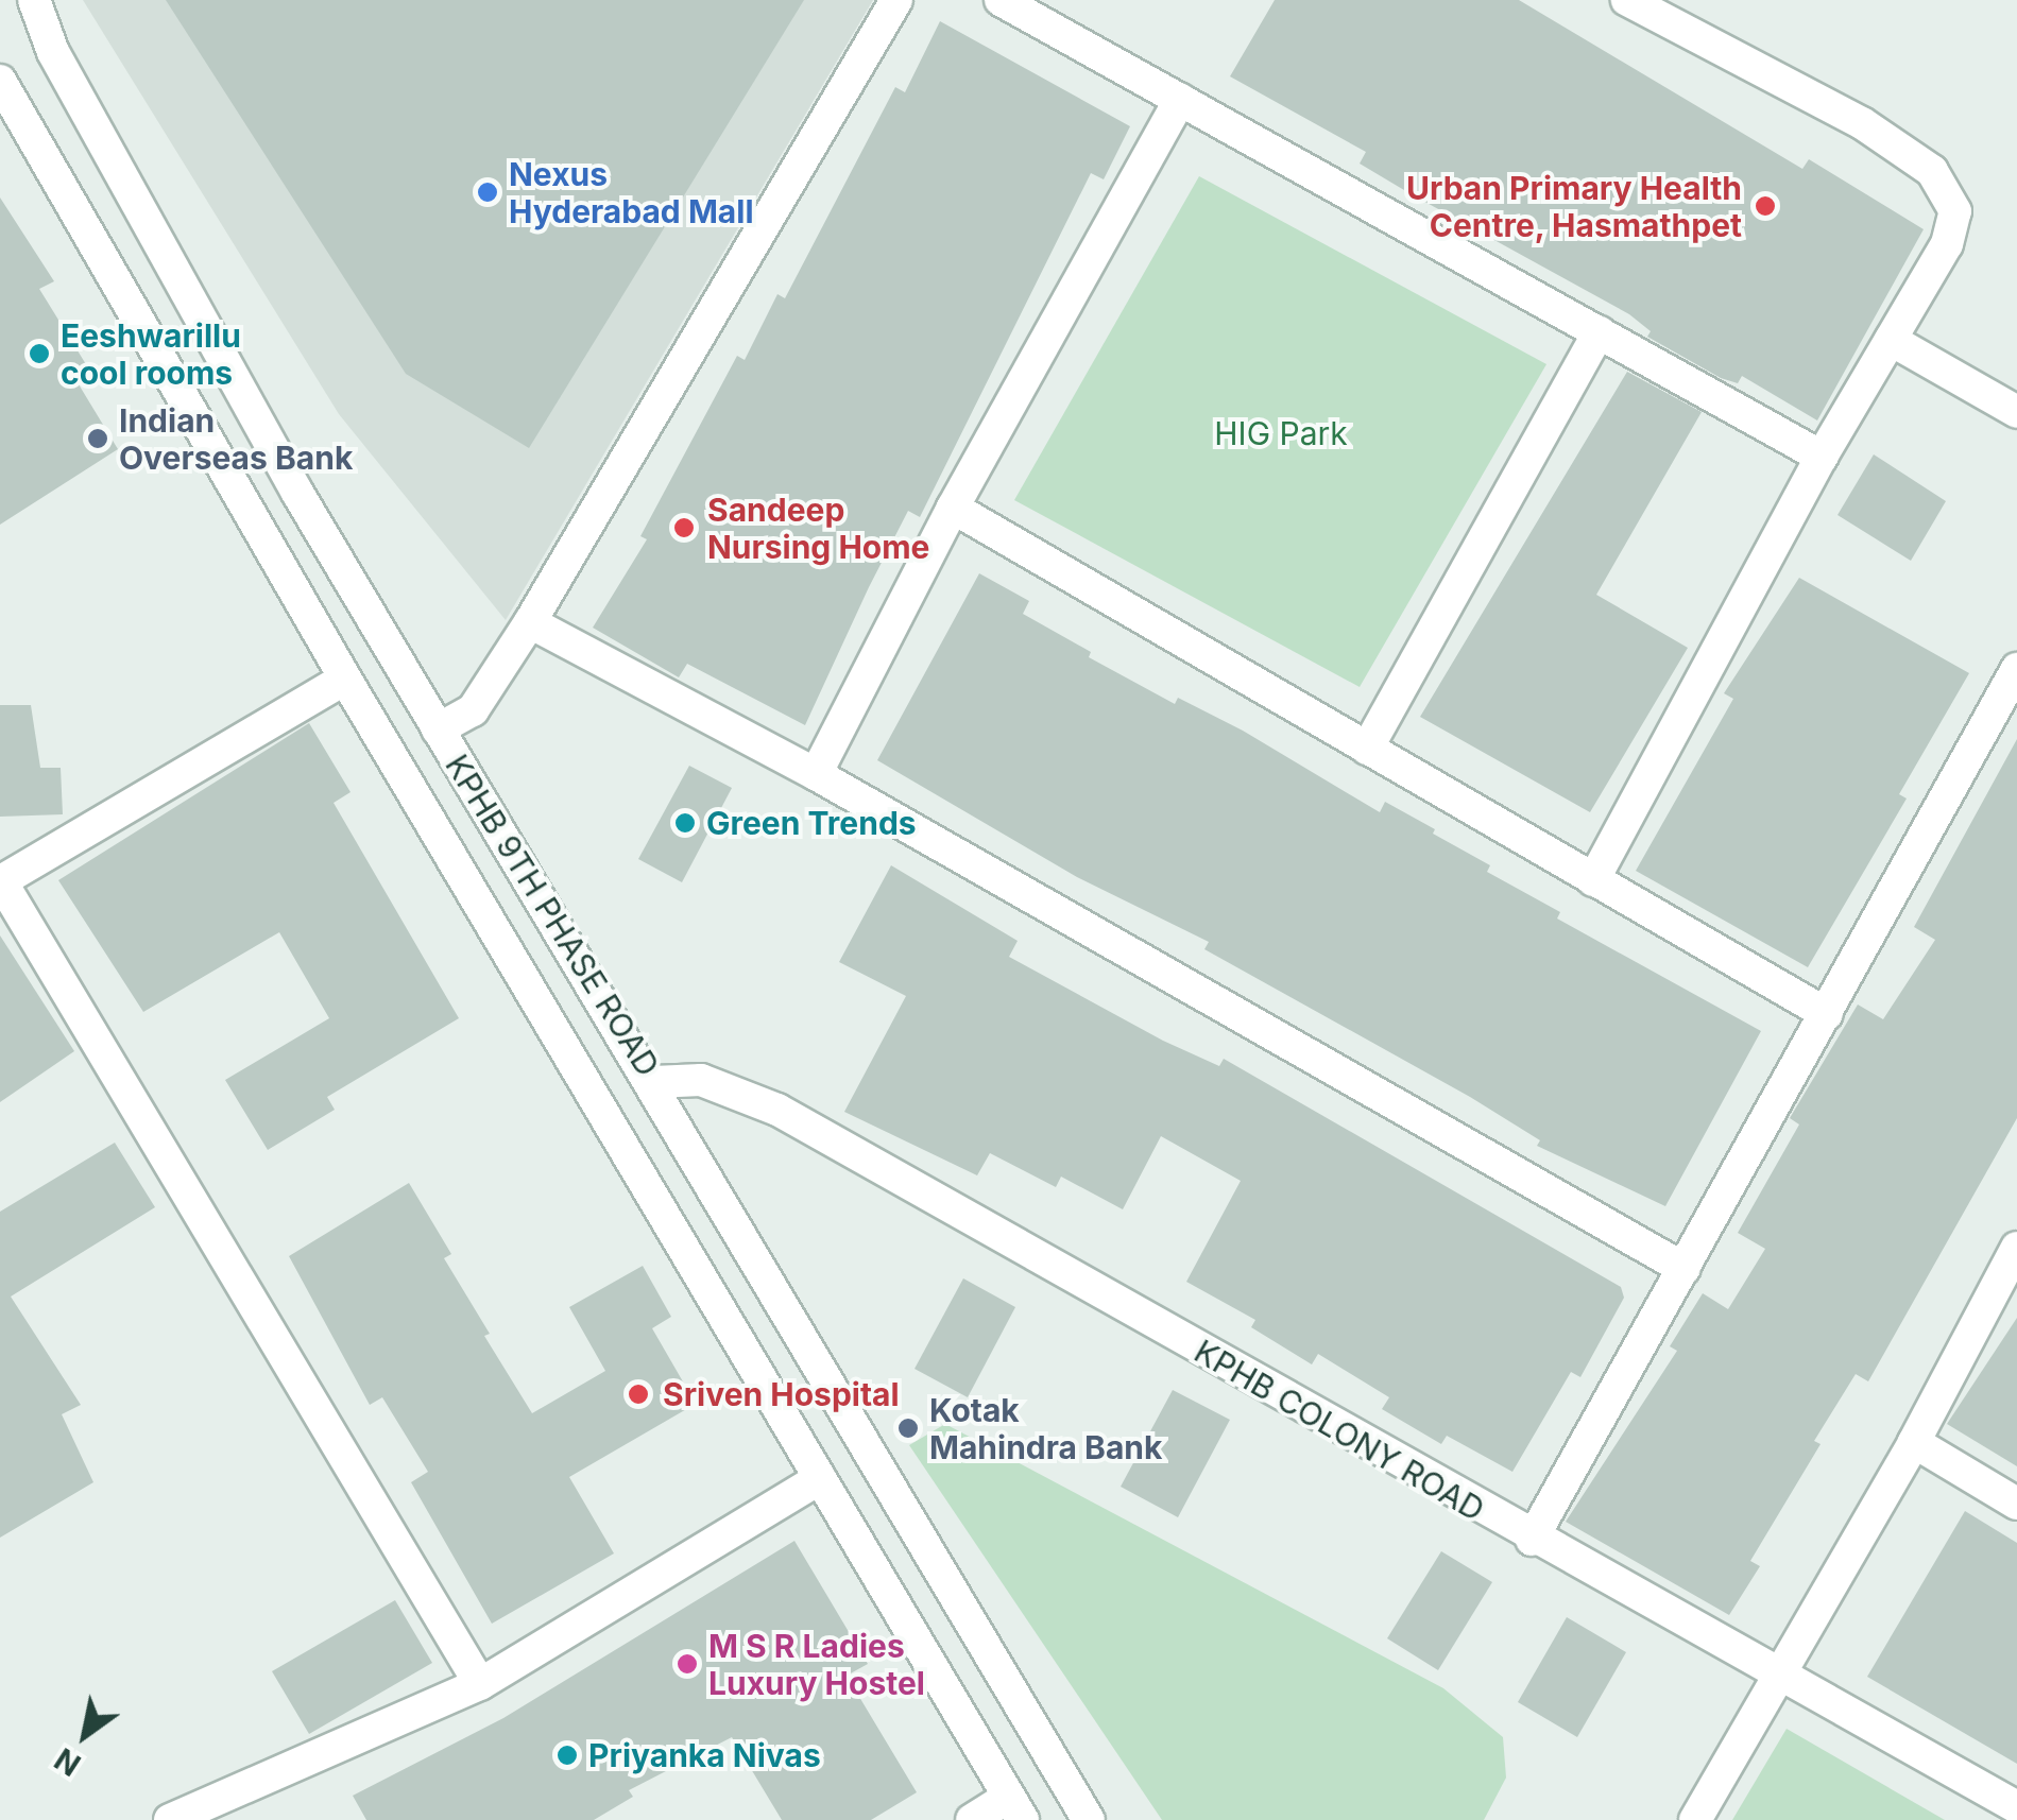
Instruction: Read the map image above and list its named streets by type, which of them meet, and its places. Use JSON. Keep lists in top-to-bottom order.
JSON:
{
  "streets": {
    "street": ["KPHB 9TH PHASE ROAD", "KPHB COLONY ROAD"]
  },
  "crossings": [
    ["KPHB 9TH PHASE ROAD", "KPHB COLONY ROAD"]
  ],
  "parks": ["HIG Park"],
  "places": [
    "Nexus Hyderabad Mall",
    "Urban Primary Health Centre, Hasmathpet",
    "Eeshwarillu cool rooms",
    "Indian Overseas Bank",
    "Sandeep Nursing Home",
    "Green Trends",
    "Sriven Hospital",
    "Kotak Mahindra Bank",
    "M S R Ladies Luxury Hostel",
    "Priyanka Nivas"
  ],
  "north": "bottom left"
}
